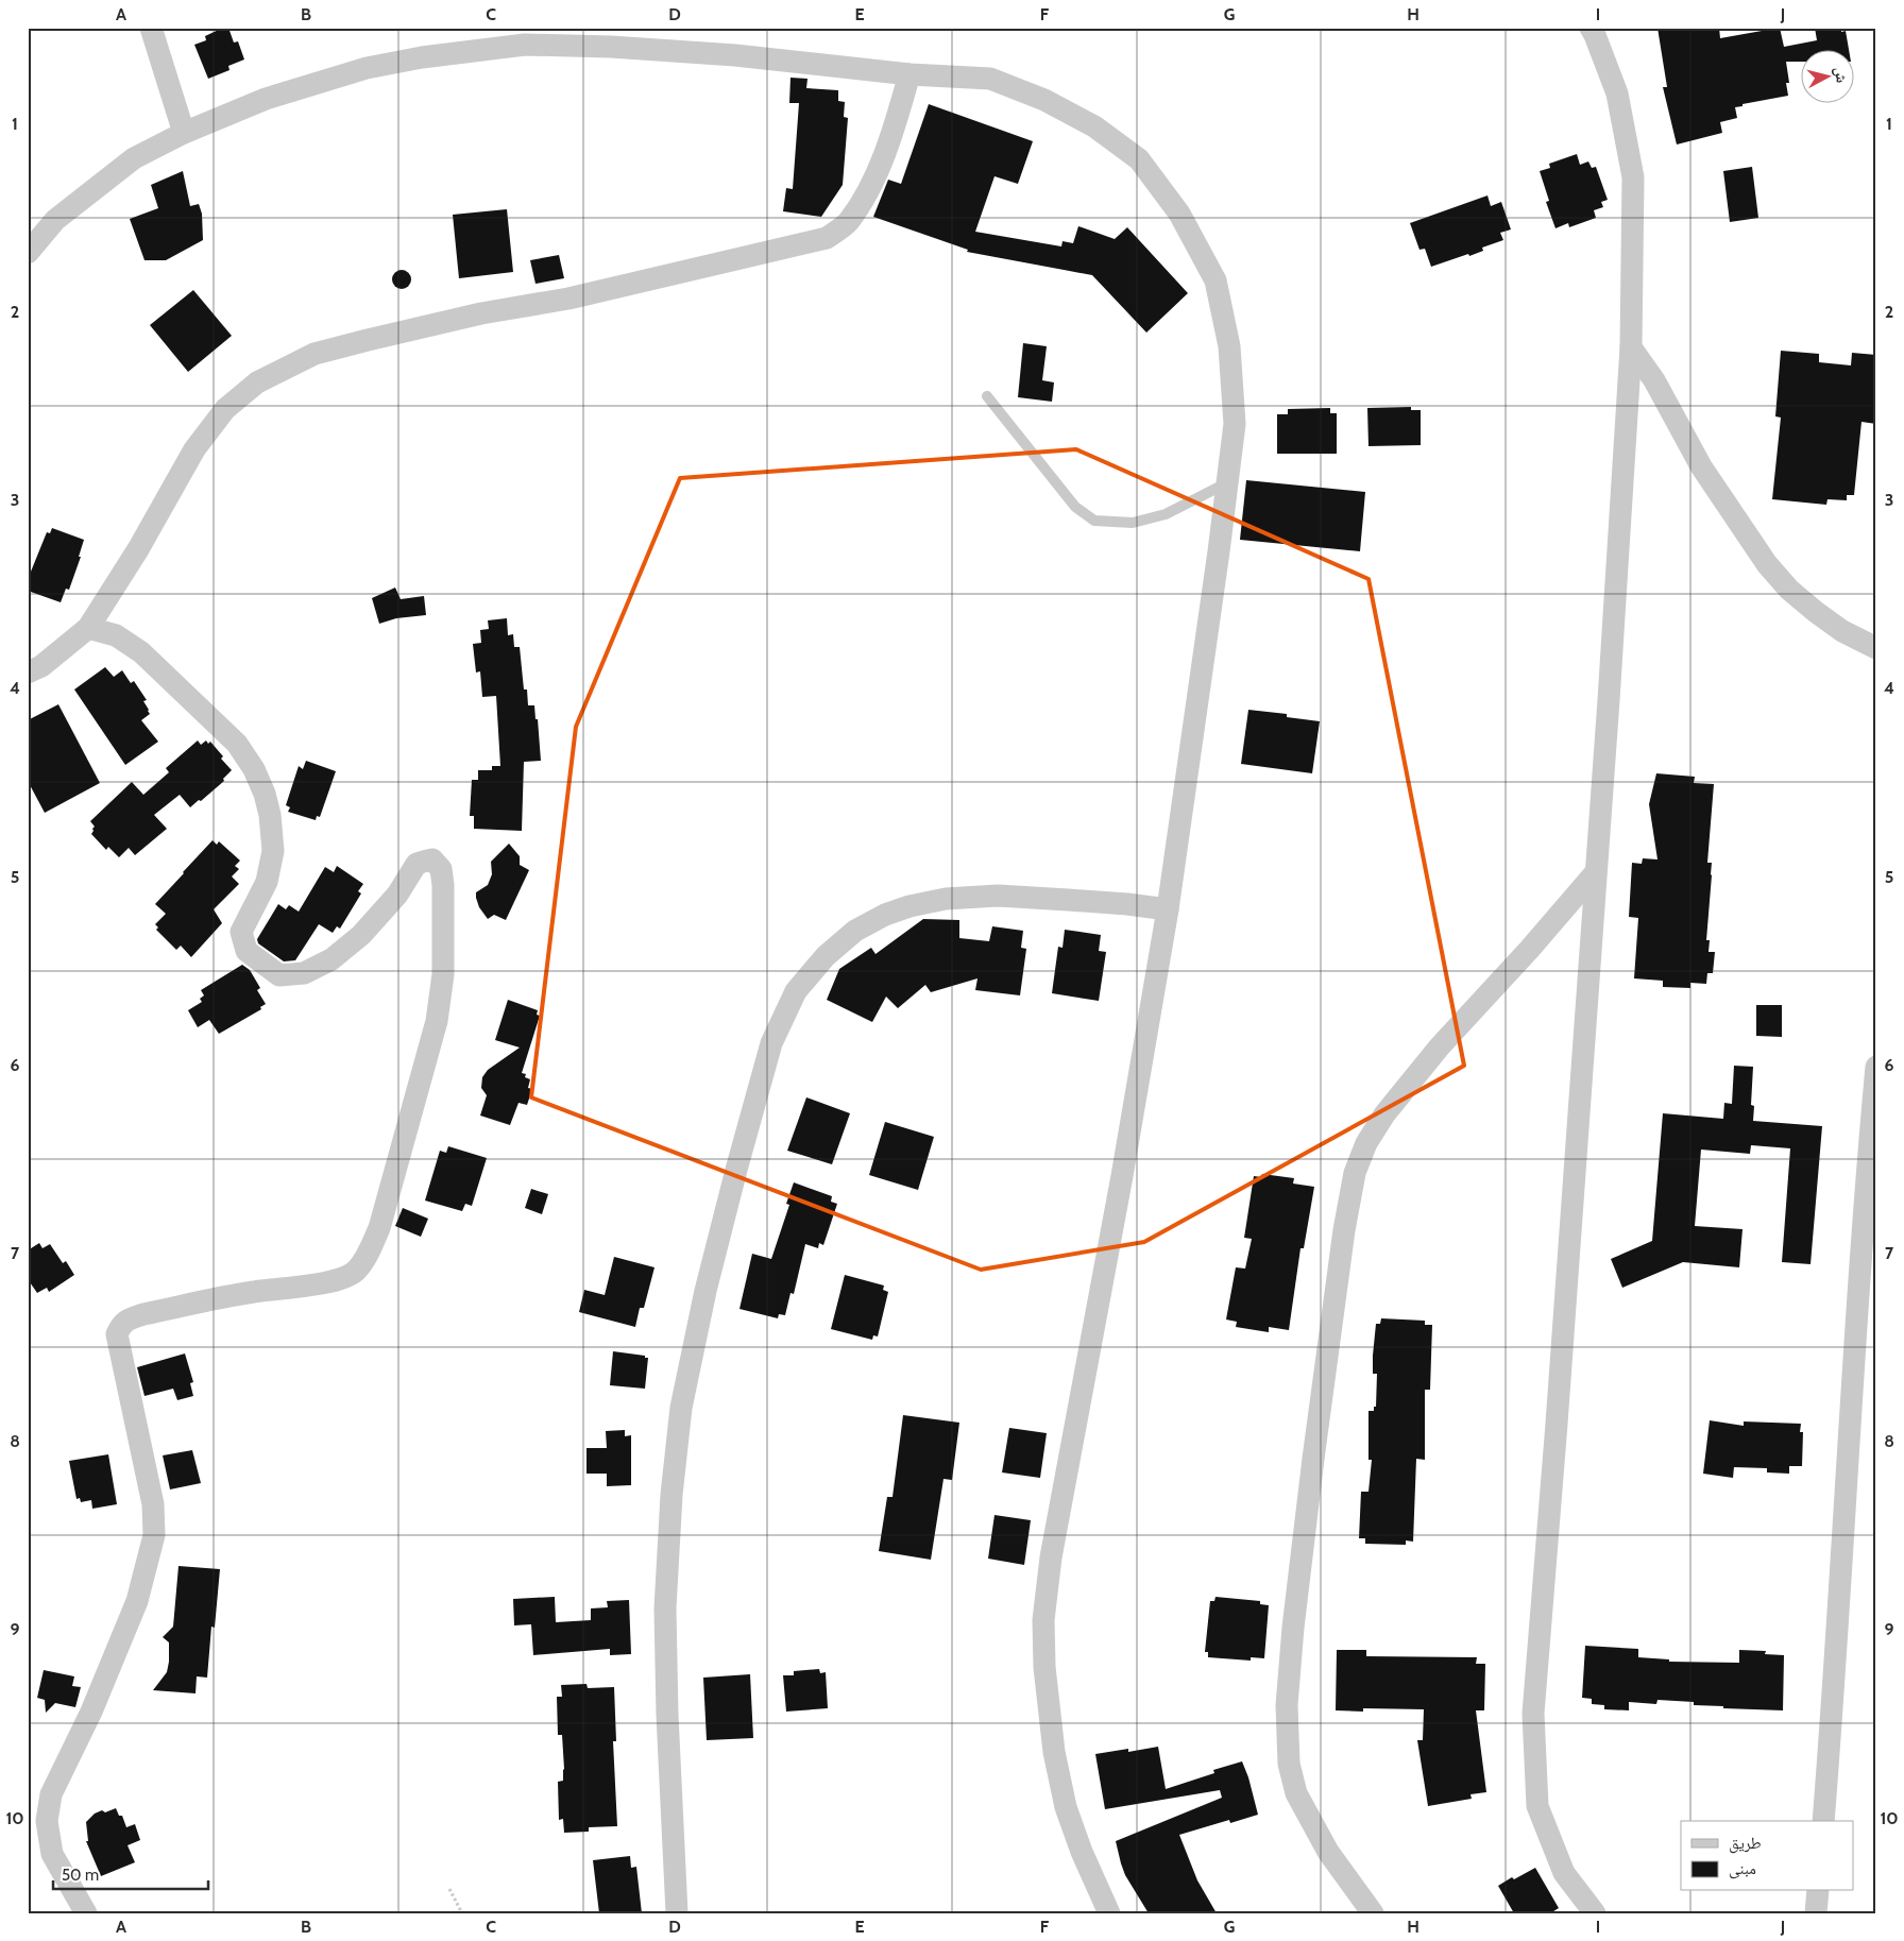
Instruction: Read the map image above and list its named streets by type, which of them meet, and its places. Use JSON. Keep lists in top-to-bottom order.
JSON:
{
  "legend": ["طريق", "مبنى"],
  "scale_bar": "50 m",
  "north": "right",
  "grid": {
    "columns": [
      "A",
      "B",
      "C",
      "D",
      "E",
      "F",
      "G",
      "H",
      "I",
      "J"
    ],
    "rows": [
      "1",
      "2",
      "3",
      "4",
      "5",
      "6",
      "7",
      "8",
      "9",
      "10"
    ]
  }
}
